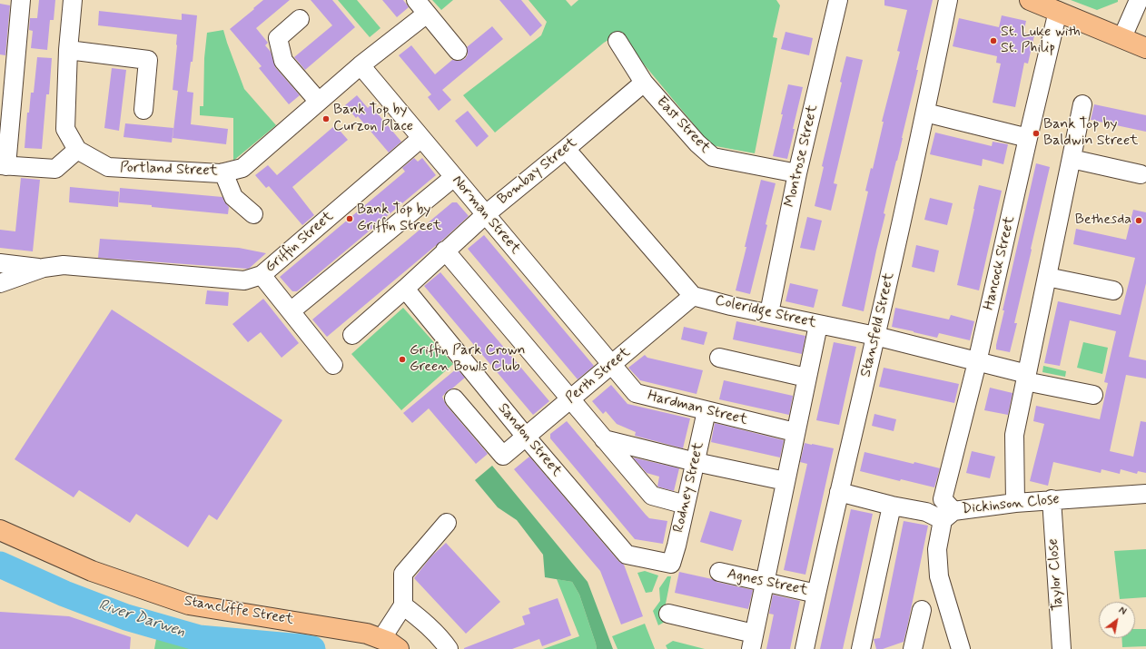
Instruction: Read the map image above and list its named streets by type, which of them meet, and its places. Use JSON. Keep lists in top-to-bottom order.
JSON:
{
  "streets": {
    "main road": ["Stancliffe Street"],
    "street": [
      "East Street",
      "Montrose Street",
      "Portland Street",
      "Bombay Street",
      "Norman Street",
      "Griffin Street",
      "Hancock Street",
      "Coleridge Street",
      "Stansfeld Street",
      "Perth Street",
      "Hardman Street",
      "Sandon Street",
      "Rodney Street",
      "Dickinson Close",
      "Taylor Close",
      "Agnes Street"
    ]
  },
  "crossings": [
    ["East Street", "Montrose Street"],
    ["East Street", "Bombay Street"],
    ["Montrose Street", "Coleridge Street"],
    ["Portland Street", "Norman Street"],
    ["Bombay Street", "Norman Street"],
    ["Bombay Street", "Sandon Street"],
    ["Norman Street", "Griffin Street"],
    ["Norman Street", "Perth Street"],
    ["Norman Street", "Hardman Street"],
    ["Hancock Street", "Coleridge Street"],
    ["Hancock Street", "Dickinson Close"],
    ["Coleridge Street", "Stansfeld Street"],
    ["Coleridge Street", "Perth Street"],
    ["Stansfeld Street", "Dickinson Close"],
    ["Stansfeld Street", "Agnes Street"],
    ["Perth Street", "Hardman Street"],
    ["Perth Street", "Sandon Street"],
    ["Hardman Street", "Rodney Street"],
    ["Sandon Street", "Rodney Street"],
    ["Dickinson Close", "Taylor Close"]
  ],
  "water": ["River Darwen"],
  "places": [
    "St. Luke with St. Philip",
    "Bank Top by Curzon Place",
    "Bank Top by Baldwin Street",
    "Bank Top by Griffin Street",
    "Bethesda",
    "Griffin Park Crown Green Bowls Club"
  ],
  "north": "top right"
}
